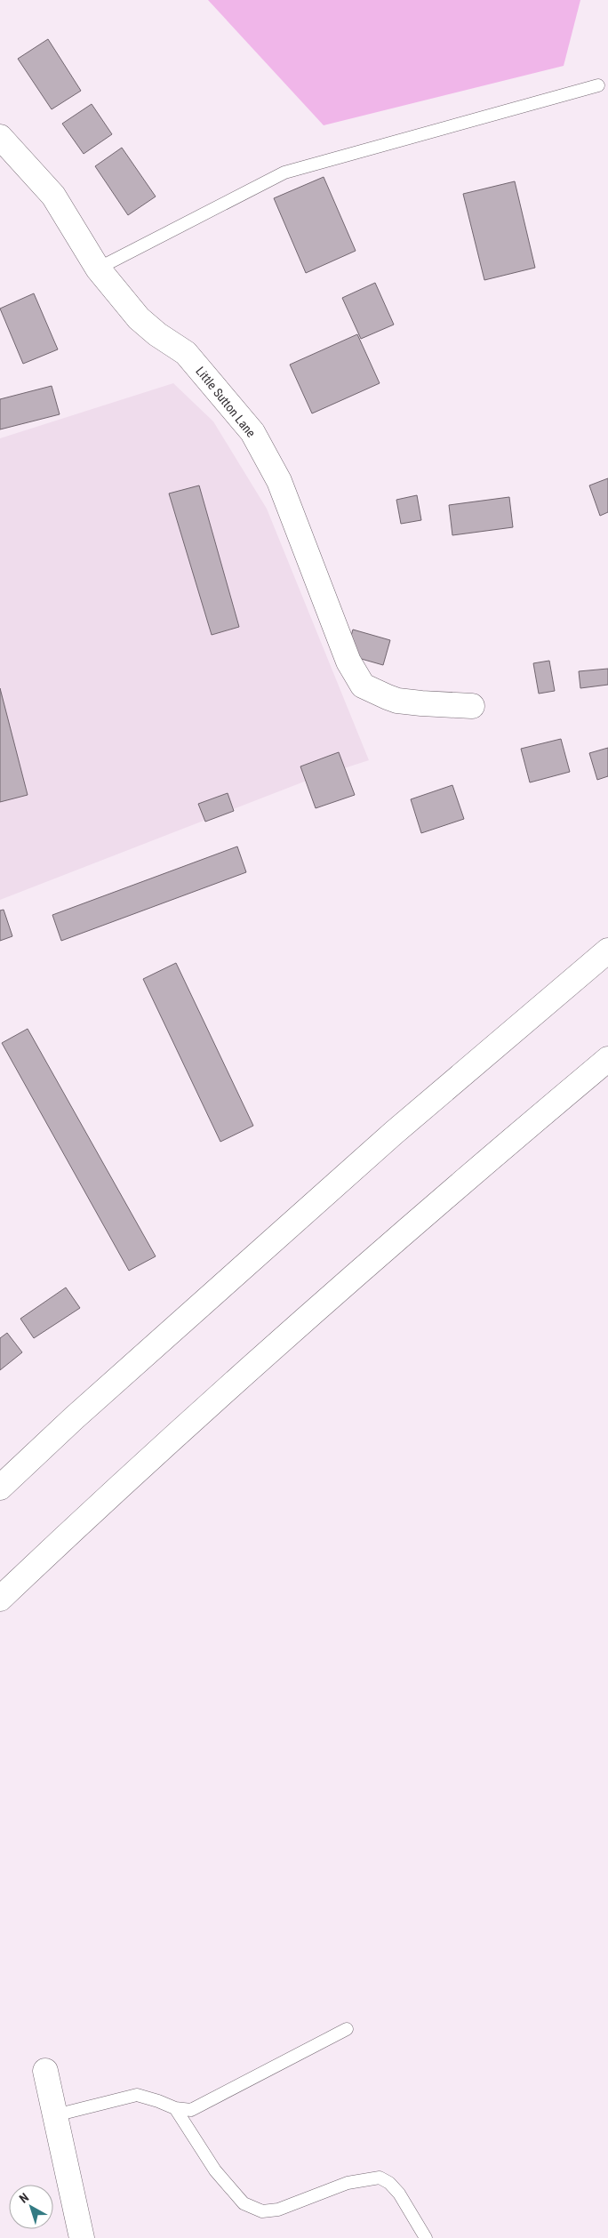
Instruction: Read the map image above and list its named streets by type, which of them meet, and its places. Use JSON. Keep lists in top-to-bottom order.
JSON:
{
  "streets": {
    "main road": ["Little Sutton Lane"]
  },
  "north": "top left"
}
